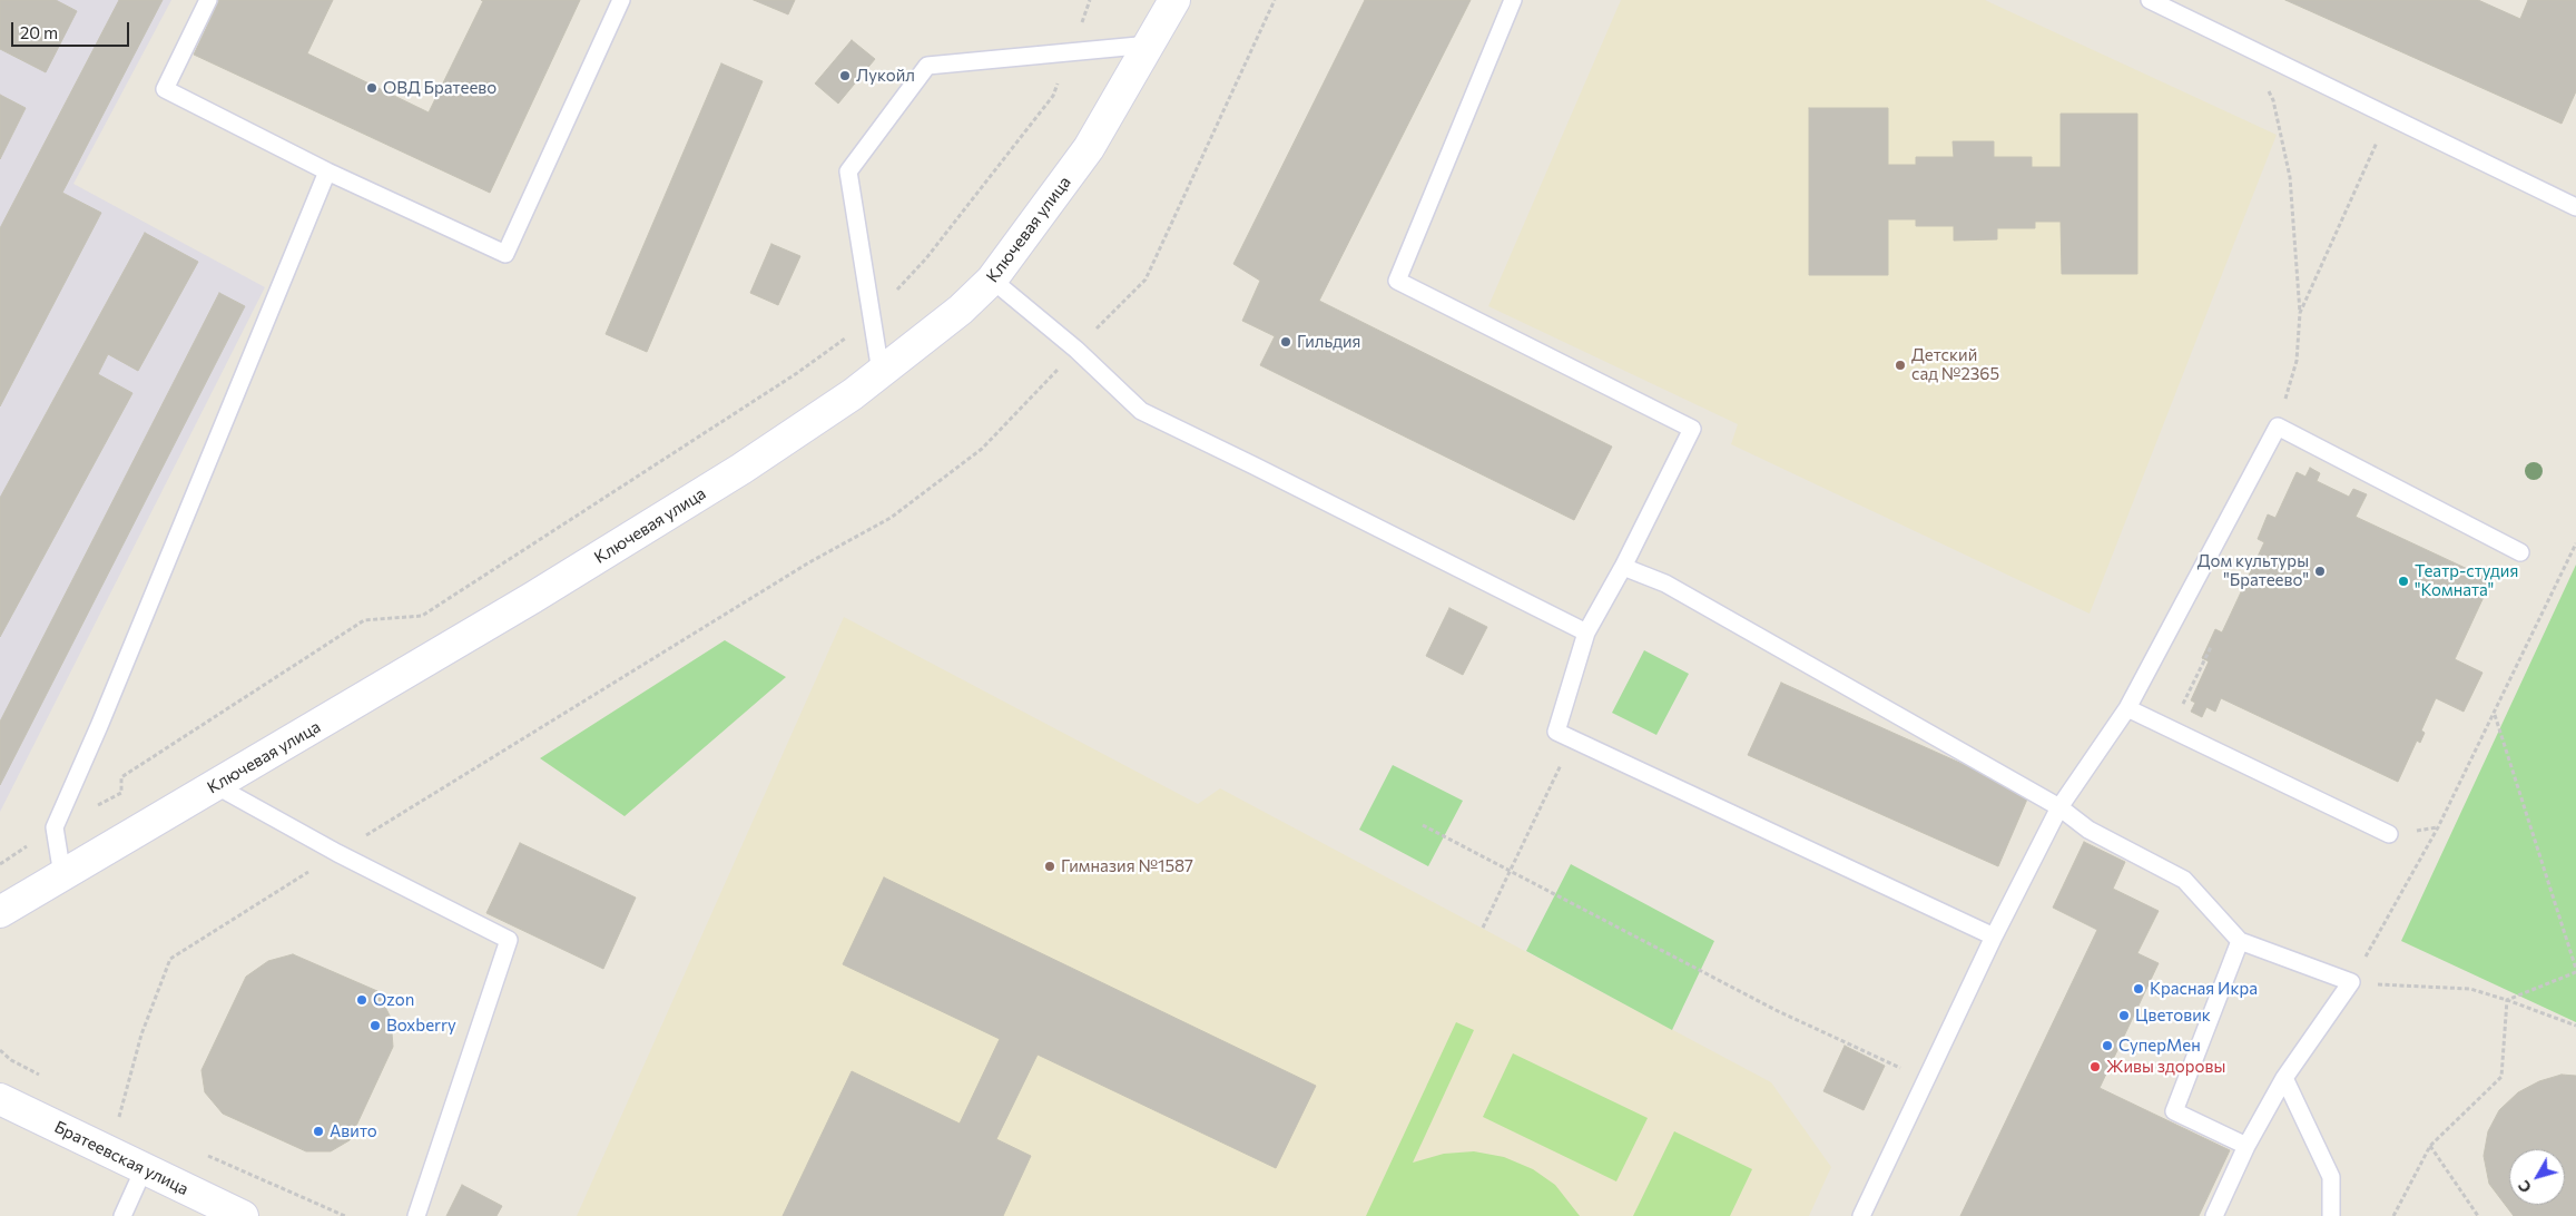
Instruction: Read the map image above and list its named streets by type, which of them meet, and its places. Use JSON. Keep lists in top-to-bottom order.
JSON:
{
  "streets": {
    "street": ["Ключевая улица", "Братеевская улица"]
  },
  "places": [
    "Лукойл",
    "ОВД Братеево",
    "Гильдия",
    "Детский сад №2365",
    "Дом культуры \"Братеево\"",
    "Театр-студия \"Комната\"",
    "Гимназия №1587",
    "Красная Икра",
    "Ozon",
    "Цветовик",
    "Boxberry",
    "СуперМен",
    "Живы здоровы",
    "Авито"
  ],
  "scale_bar": "20 m",
  "north": "bottom left"
}
